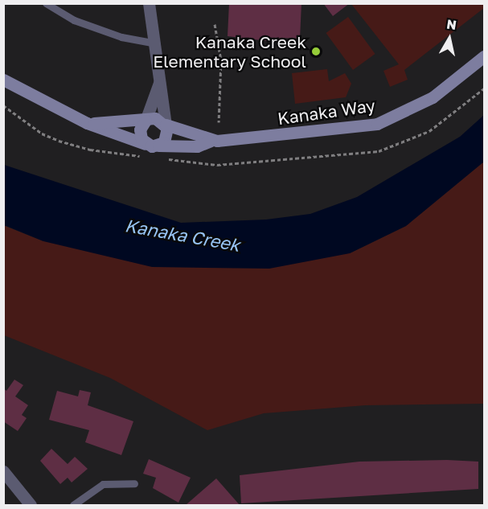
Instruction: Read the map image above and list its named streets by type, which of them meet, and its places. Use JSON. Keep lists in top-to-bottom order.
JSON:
{
  "streets": {
    "main road": ["Kanaka Way"]
  },
  "water": ["Kanaka Creek"],
  "places": ["Kanaka Creek Elementary School"],
  "north": "top"
}
